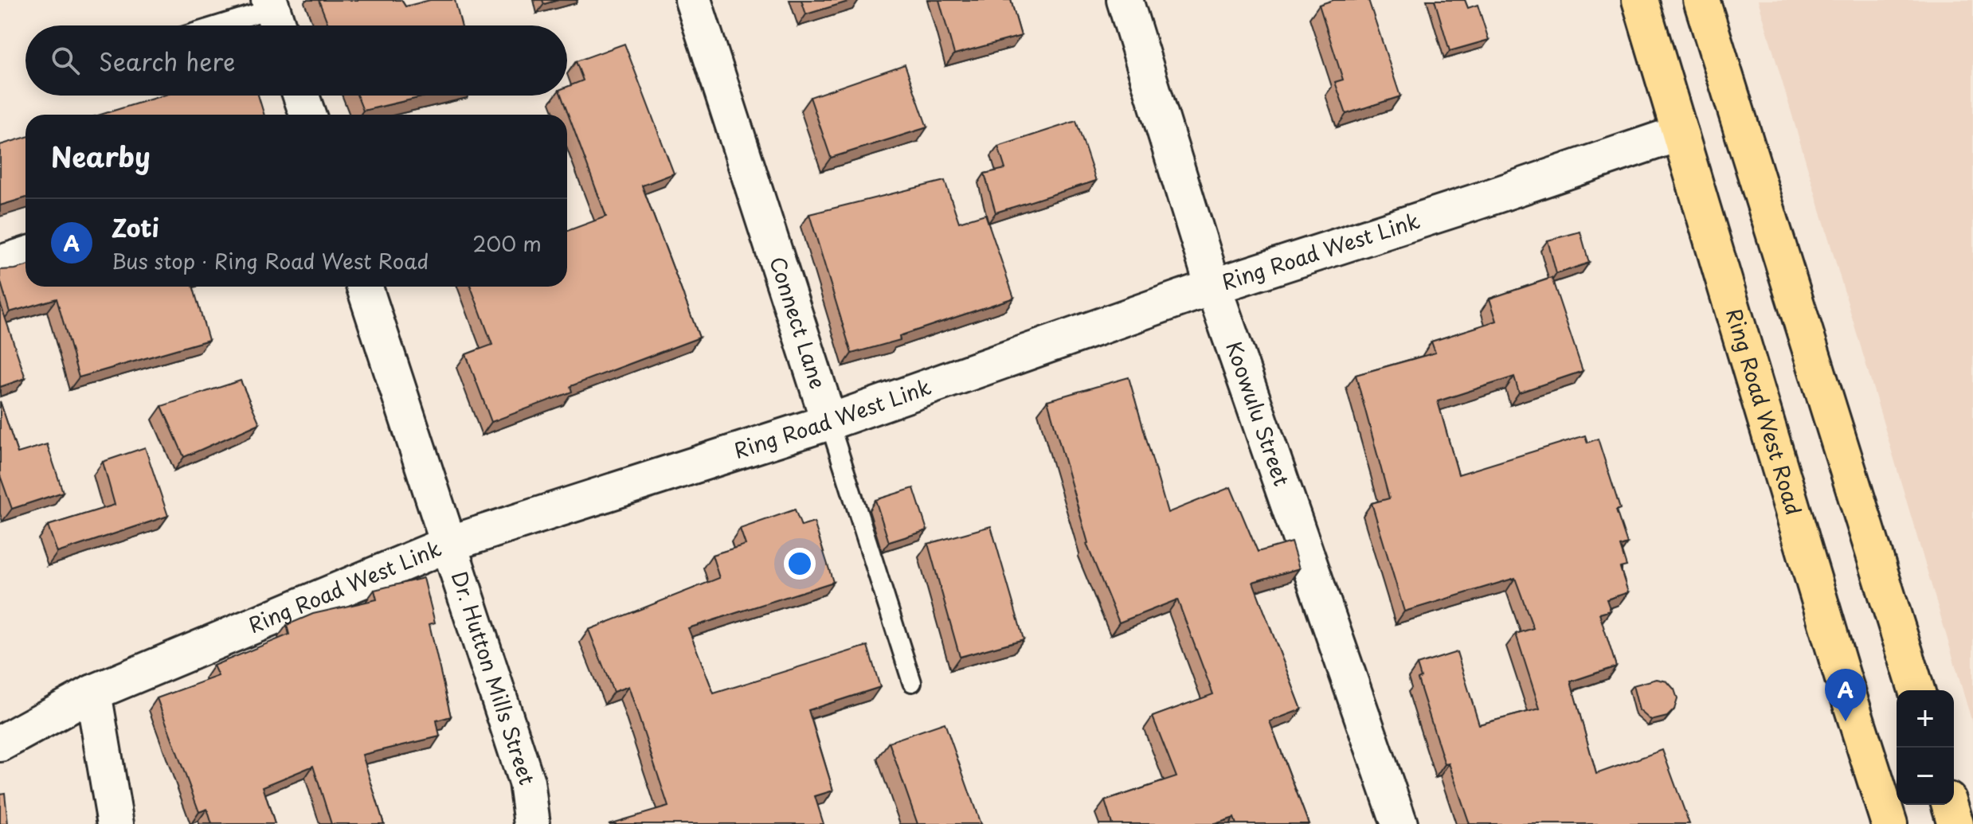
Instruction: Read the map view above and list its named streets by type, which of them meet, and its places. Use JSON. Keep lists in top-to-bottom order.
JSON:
{
  "streets": {
    "main road": ["Ring Road West Road"],
    "street": [
      "Ring Road West Link",
      "Connect Lane",
      "Koowulu Street",
      "Dr. Hutton Mills Street"
    ]
  },
  "crossings": [
    ["Ring Road West Link", "Connect Lane"],
    ["Ring Road West Link", "Ring Road West Road"],
    ["Ring Road West Link", "Koowulu Street"],
    ["Ring Road West Link", "Dr. Hutton Mills Street"]
  ],
  "page": {
    "search": "Search here",
    "heading": "Nearby",
    "list": [
      {
        "mark": "A",
        "name": "Zoti",
        "note": "Bus stop · Ring Road West Road",
        "value": "200 m"
      }
    ],
    "pins": "A",
    "map_buttons": ["+", "−"]
  }
}
